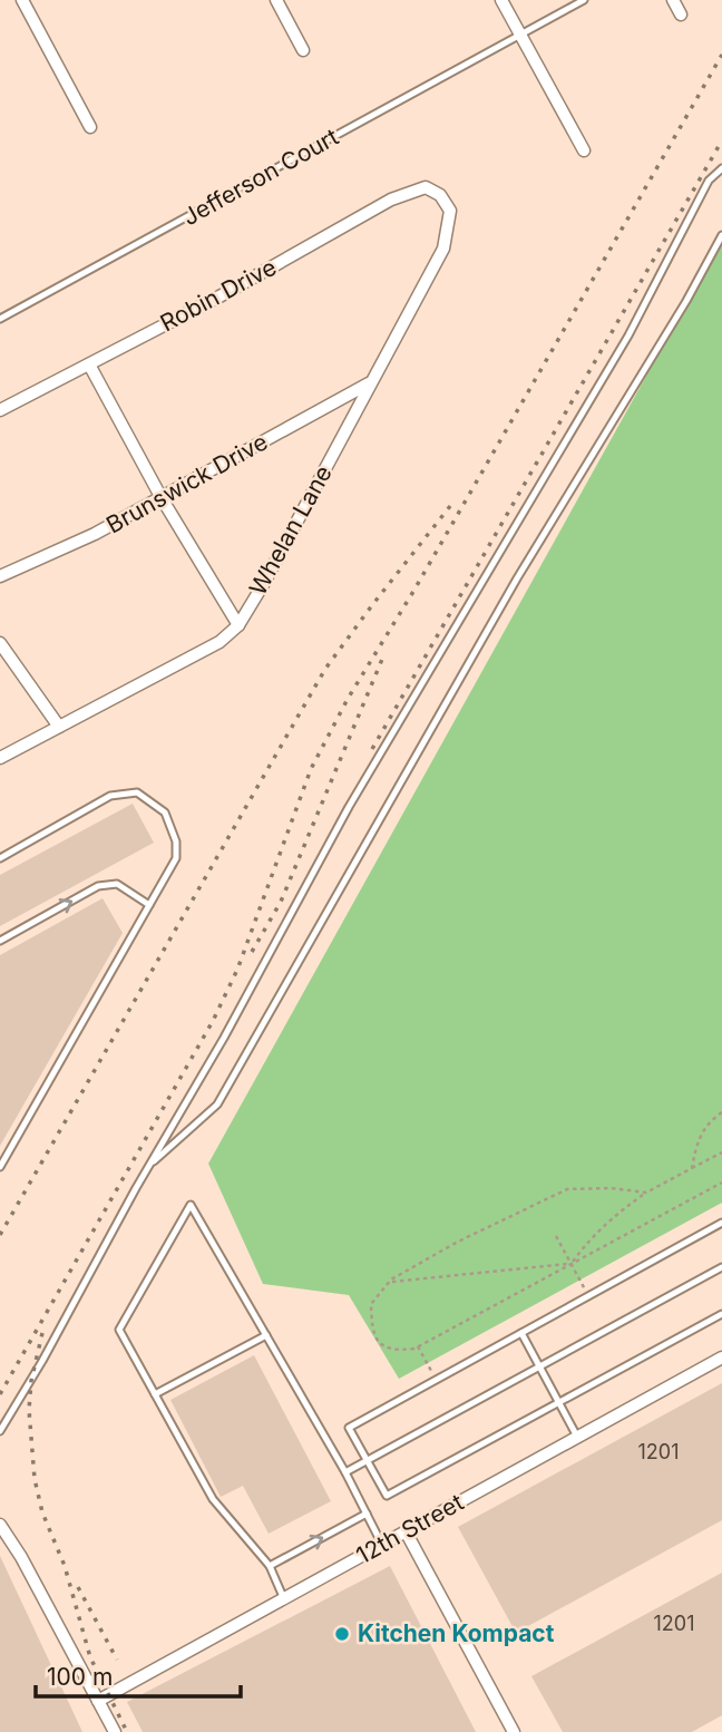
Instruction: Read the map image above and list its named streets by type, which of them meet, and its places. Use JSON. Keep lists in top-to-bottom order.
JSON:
{
  "streets": {
    "street": [
      "Robin Drive",
      "Brunswick Drive",
      "Whelan Lane",
      "12th Street"
    ],
    "lane": ["Jefferson Court"]
  },
  "crossings": [
    ["Robin Drive", "Whelan Lane"],
    ["Brunswick Drive", "Whelan Lane"]
  ],
  "places": ["Kitchen Kompact"],
  "house_numbers": ["1201", "1201"],
  "scale_bar": "100 m"
}
